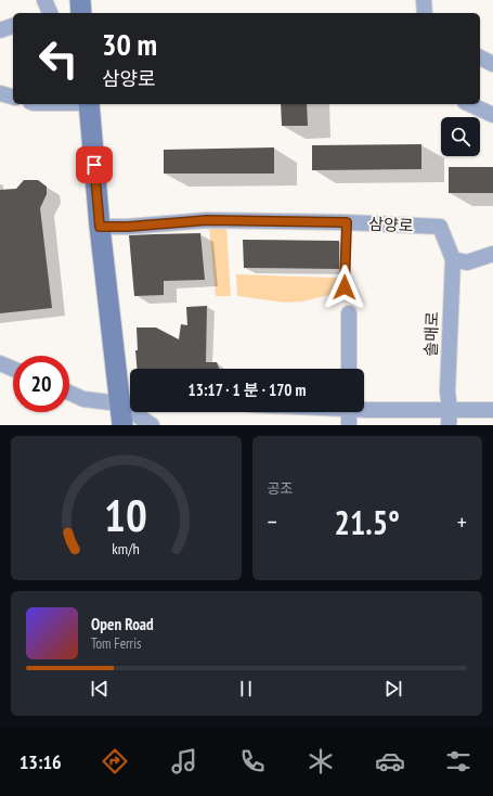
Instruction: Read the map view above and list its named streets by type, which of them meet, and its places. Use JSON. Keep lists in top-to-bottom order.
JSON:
{
  "streets": {
    "street": ["삼양로", "솔매로"]
  },
  "crossings": [
    ["삼양로", "솔매로"]
  ],
  "page": {
    "turn": ["30 m", "삼양로"],
    "limit": "20",
    "trip": "13:17 · 1 분 · 170 m",
    "tile": "공조",
    "heat": ["−", "21.5°", "+"],
    "song": ["Open Road", "Tom Ferris"],
    "tabs": "13:16",
    "gauge": ["10", "km/h"]
  }
}
